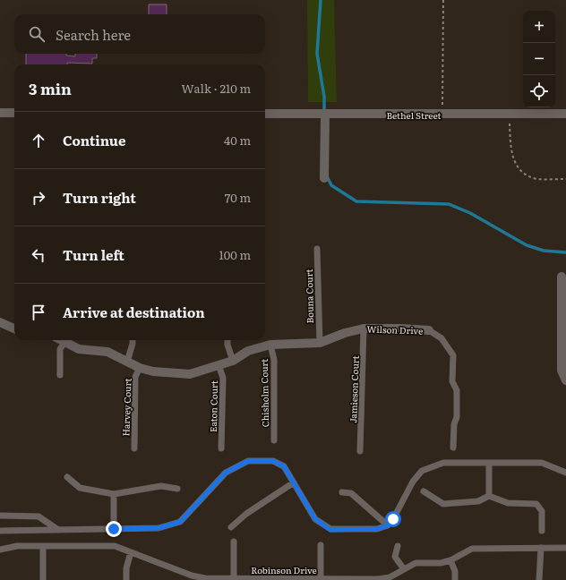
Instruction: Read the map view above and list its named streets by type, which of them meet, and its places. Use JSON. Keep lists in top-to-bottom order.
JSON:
{
  "streets": {
    "street": ["Bethel Street", "Wilson Drive"],
    "lane": [
      "Bouna Court",
      "Jamieson Court",
      "Chisholm Court",
      "Eaton Court",
      "Harvey Court",
      "Robinson Drive"
    ]
  },
  "crossings": [
    ["Bouna Court", "Wilson Drive"],
    ["Wilson Drive", "Jamieson Court"],
    ["Wilson Drive", "Chisholm Court"],
    ["Wilson Drive", "Eaton Court"],
    ["Wilson Drive", "Harvey Court"]
  ],
  "page": {
    "map_buttons": ["+", "−"],
    "search": "Search here",
    "heading": ["3 min", "Walk · 210 m"],
    "list": [
      ["Continue", "40 m"],
      ["Turn right", "70 m"],
      ["Turn left", "100 m"],
      "Arrive at destination"
    ]
  }
}
